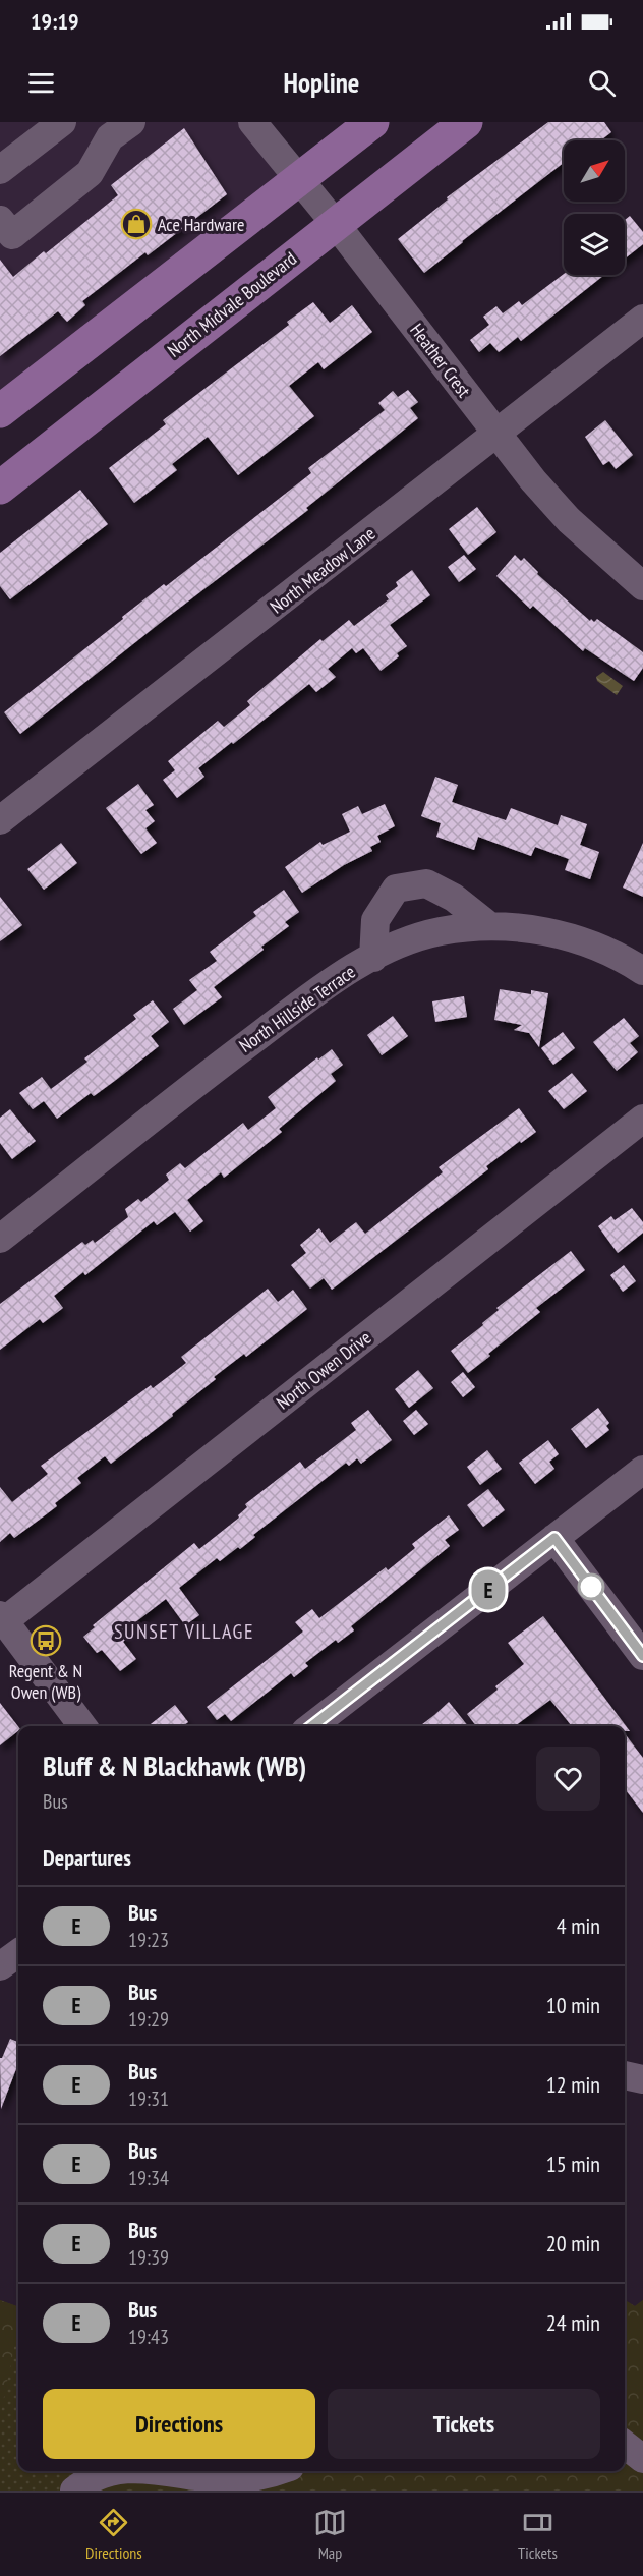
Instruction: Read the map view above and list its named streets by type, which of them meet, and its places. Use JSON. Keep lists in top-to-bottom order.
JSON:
{
  "streets": {
    "main road": ["North Midvale Boulevard"],
    "street": [
      "Heather Crest",
      "North Meadow Lane",
      "North Hillside Terrace",
      "North Owen Drive"
    ]
  },
  "crossings": [
    ["North Midvale Boulevard", "Heather Crest"],
    ["Heather Crest", "North Meadow Lane"]
  ],
  "districts": ["SUNSET VILLAGE"],
  "places": {
    "shop": ["Ace Hardware"],
    "bus stop": ["Regent & N Owen (WB)"]
  },
  "lines": ["bus line E"],
  "north": "top right",
  "page": {
    "status": "19:19",
    "header": "Hopline",
    "on_map": "E",
    "heading": [
      ["Bluff & N Blackhawk (WB)", "Bus"],
      "Departures"
    ],
    "list": [
      {
        "mark": "E",
        "name": "Bus",
        "note": "19:23",
        "value": "4 min"
      },
      {
        "mark": "E",
        "name": "Bus",
        "note": "19:29",
        "value": "10 min"
      },
      {
        "mark": "E",
        "name": "Bus",
        "note": "19:31",
        "value": "12 min"
      },
      {
        "mark": "E",
        "name": "Bus",
        "note": "19:34",
        "value": "15 min"
      },
      {
        "mark": "E",
        "name": "Bus",
        "note": "19:39",
        "value": "20 min"
      },
      {
        "mark": "E",
        "name": "Bus",
        "note": "19:43",
        "value": "24 min"
      }
    ],
    "buttons": ["Directions", "Tickets"],
    "tabs": ["Directions", "Map", "Tickets"]
  }
}
